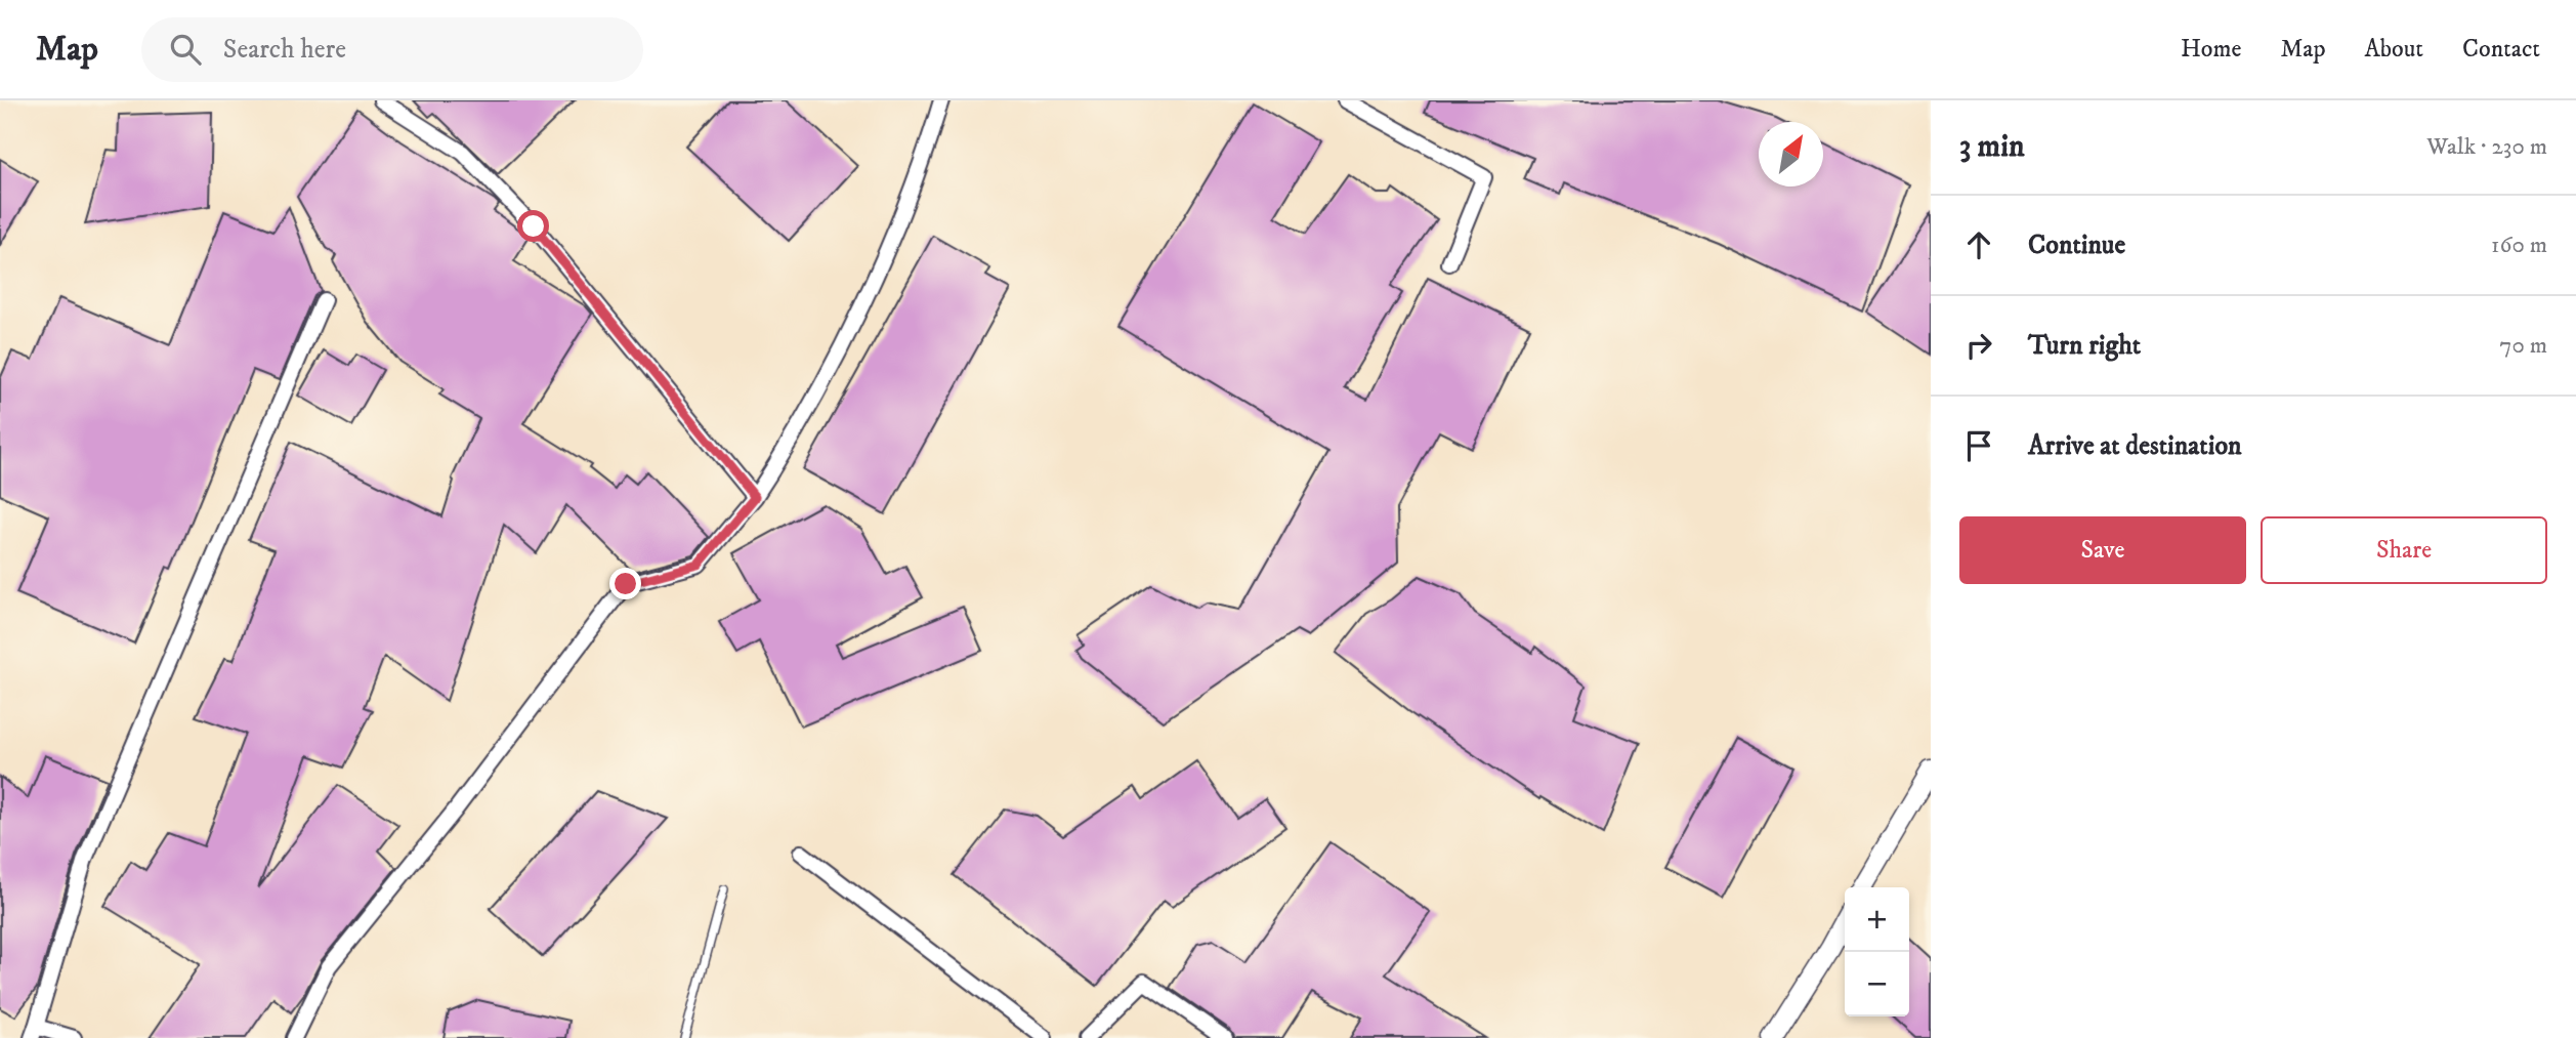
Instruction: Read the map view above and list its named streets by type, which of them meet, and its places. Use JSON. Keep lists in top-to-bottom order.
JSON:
{
  "north": "top right",
  "page": {
    "header": "Map",
    "search": "Search here",
    "nav": [
      "Home",
      "Map",
      "About",
      "Contact"
    ],
    "heading": ["3 min", "Walk · 230 m"],
    "list": [
      ["Continue", "160 m"],
      ["Turn right", "70 m"],
      "Arrive at destination"
    ],
    "buttons": ["Save", "Share"],
    "map_buttons": ["+", "−"]
  }
}
